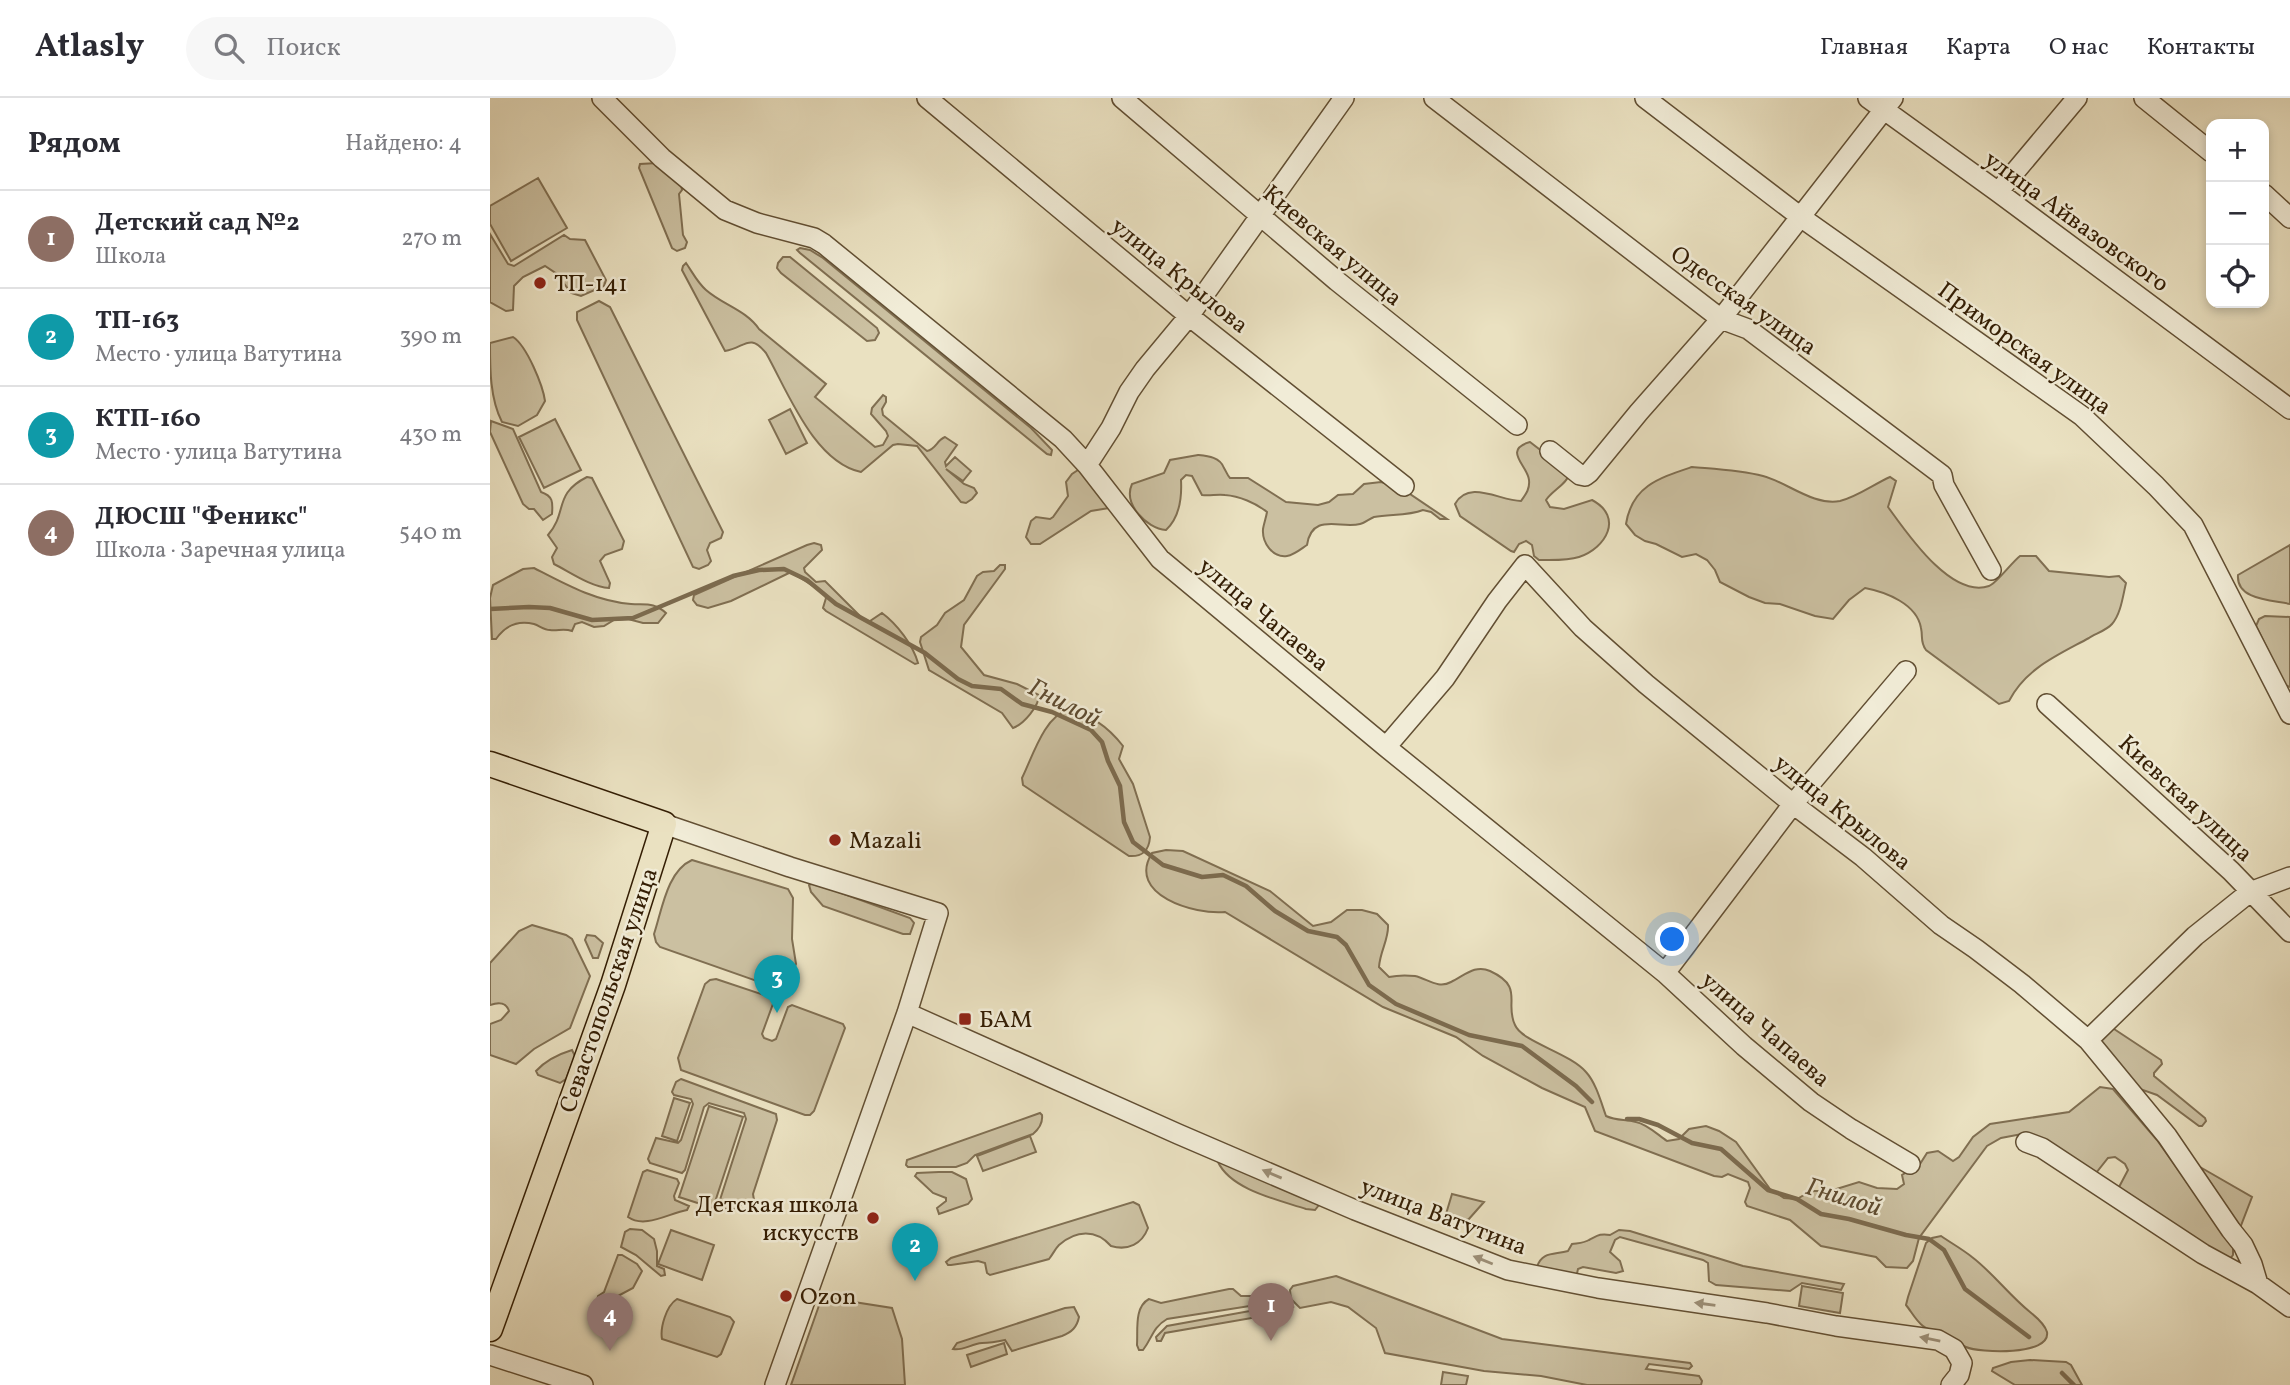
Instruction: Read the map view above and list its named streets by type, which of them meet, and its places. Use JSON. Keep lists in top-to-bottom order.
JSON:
{
  "streets": {
    "main road": ["Севастопольская улица"],
    "street": [
      "улица Айвазовского",
      "Киевская улица",
      "улица Крылова",
      "Одесская улица",
      "Приморская улица",
      "улица Чапаева",
      "улица Ватутина"
    ]
  },
  "crossings": [
    ["улица Крылова", "улица Чапаева"]
  ],
  "one_way": ["улица Ватутина"],
  "water": ["Гнилой"],
  "places": {
    "other": [
      "ТП-141",
      "Mazali",
      "Детская школа искусств",
      "Ozon"
    ],
    "transit": ["БАМ"]
  },
  "page": {
    "header": "Atlasly",
    "search": "Поиск",
    "nav": [
      "Главная",
      "Карта",
      "О нас",
      "Контакты"
    ],
    "heading": ["Рядом", "Найдено: 4"],
    "map_buttons": ["+", "−"],
    "list": [
      {
        "mark": "1",
        "name": "Детский сад №2",
        "note": "Школа",
        "value": "270 m"
      },
      {
        "mark": "2",
        "name": "ТП-163",
        "note": "Место · улица Ватутина",
        "value": "390 m"
      },
      {
        "mark": "3",
        "name": "КТП-160",
        "note": "Место · улица Ватутина",
        "value": "430 m"
      },
      {
        "mark": "4",
        "name": "ДЮСШ \"Феникс\"",
        "note": "Школа · Заречная улица",
        "value": "540 m"
      }
    ],
    "pins": [
      "3",
      "2",
      "1",
      "4"
    ]
  }
}
